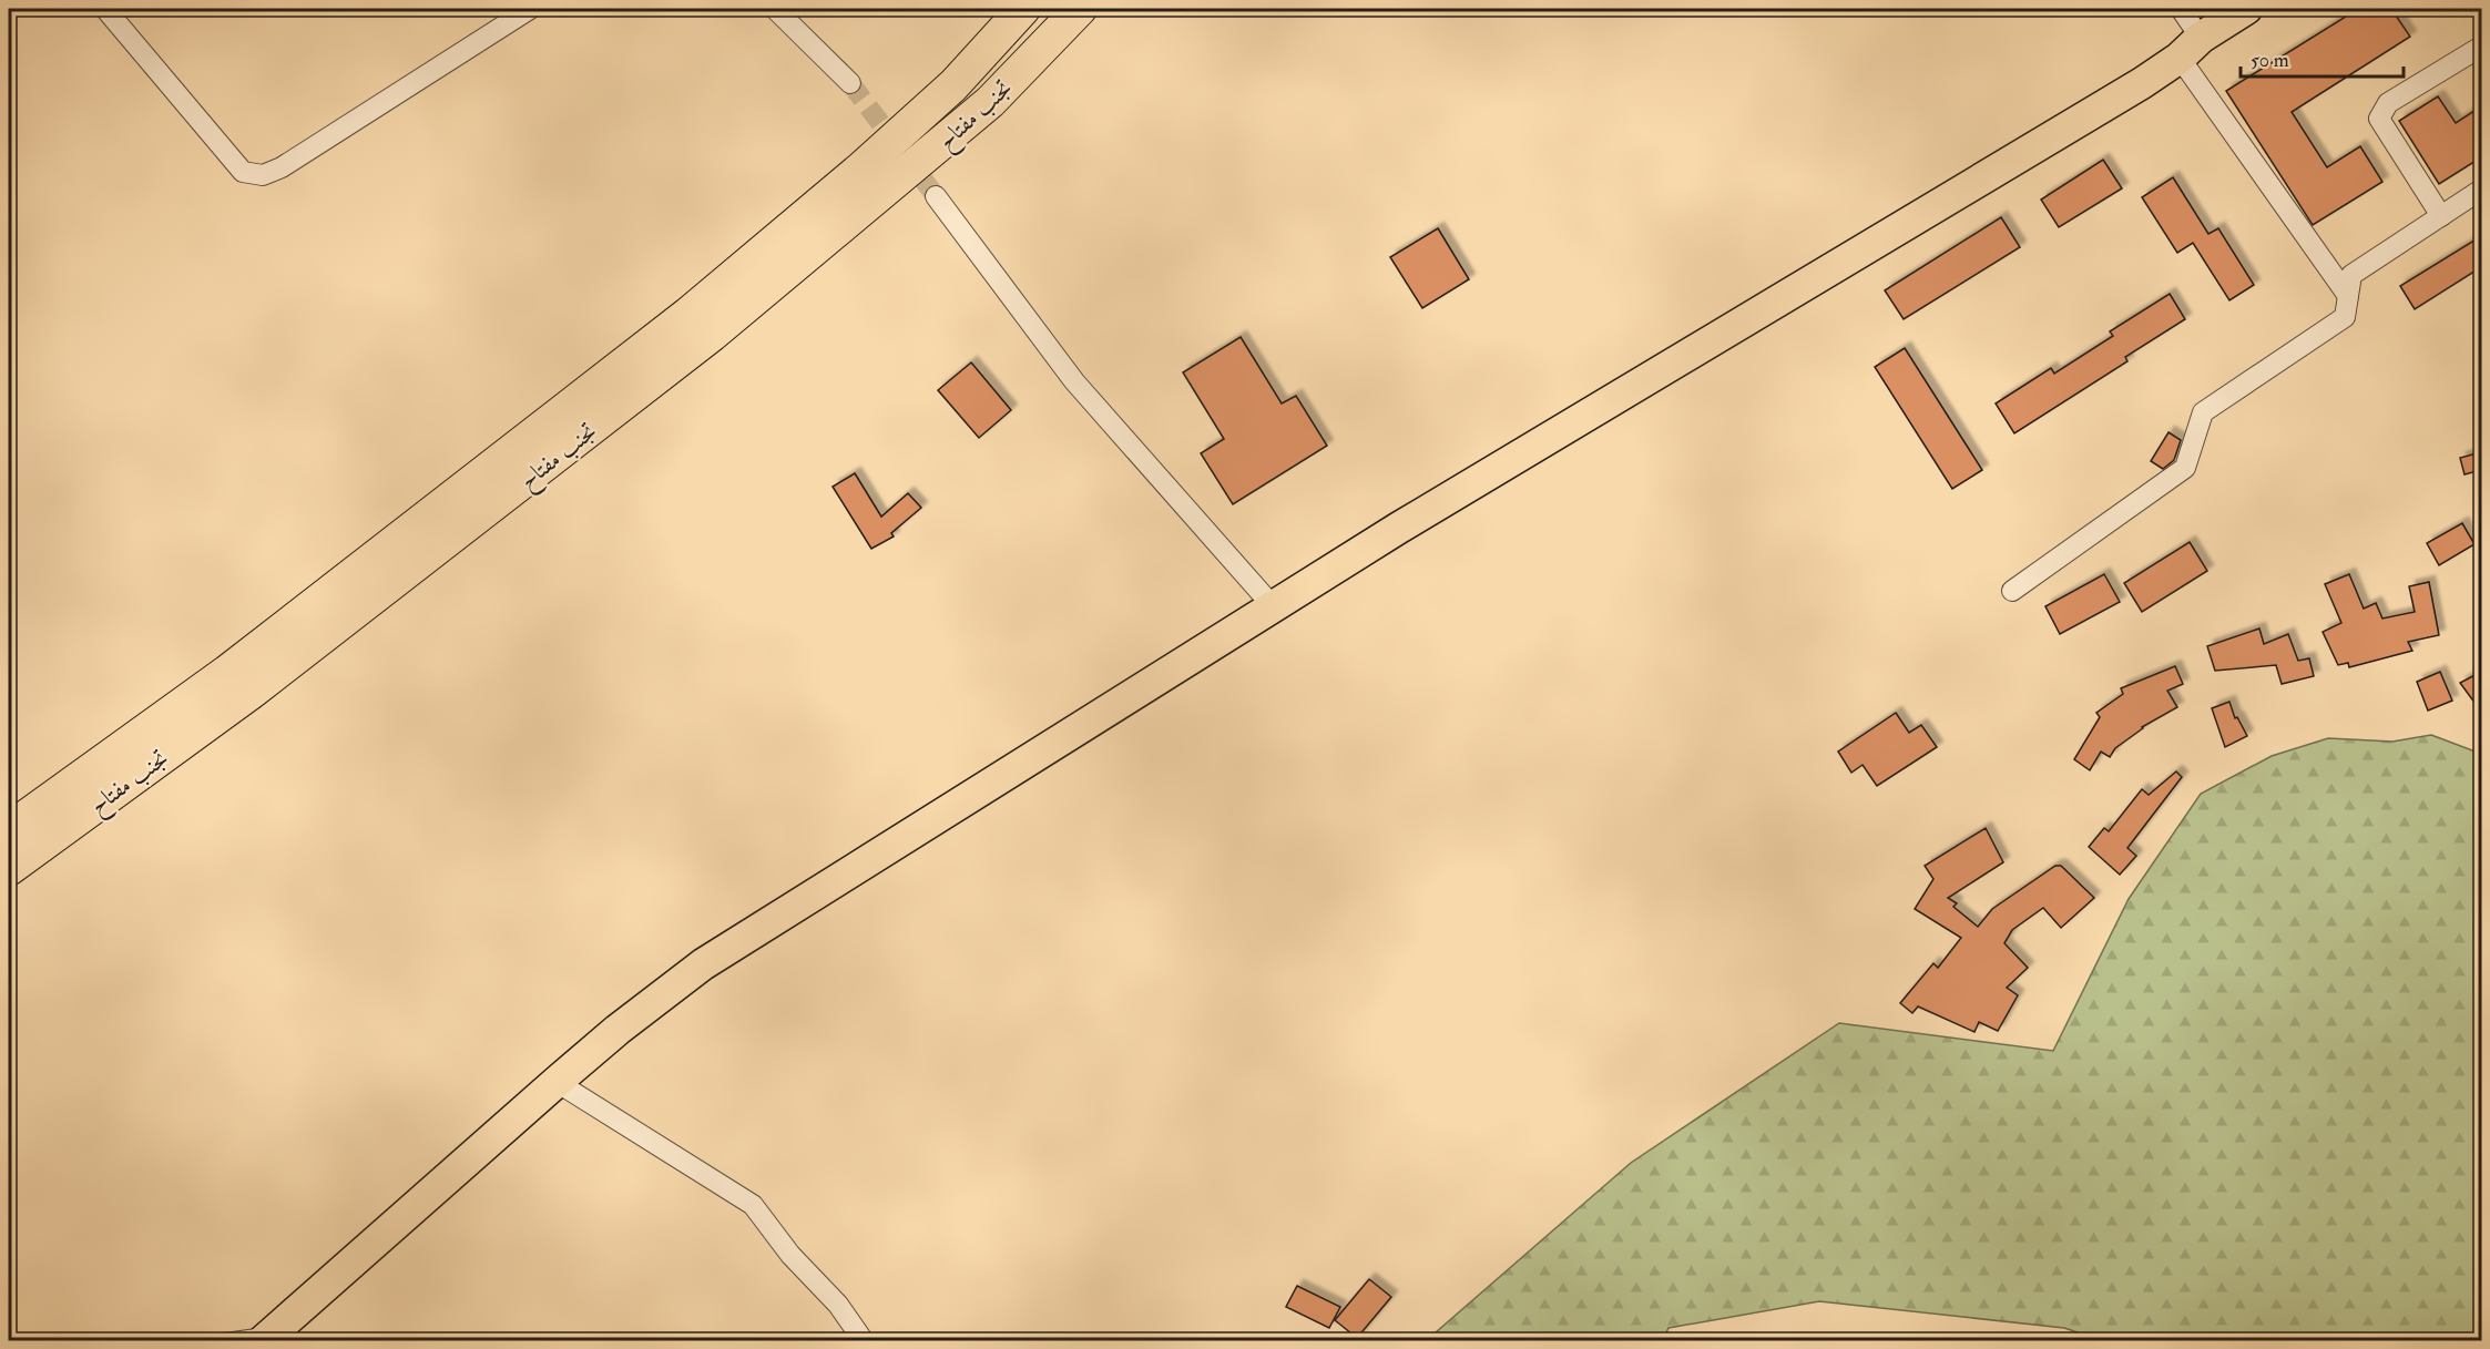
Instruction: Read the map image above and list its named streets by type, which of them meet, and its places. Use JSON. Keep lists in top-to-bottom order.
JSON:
{
  "streets": {
    "highway": ["تجنب مفتاح"]
  },
  "scale_bar": "50 m"
}
